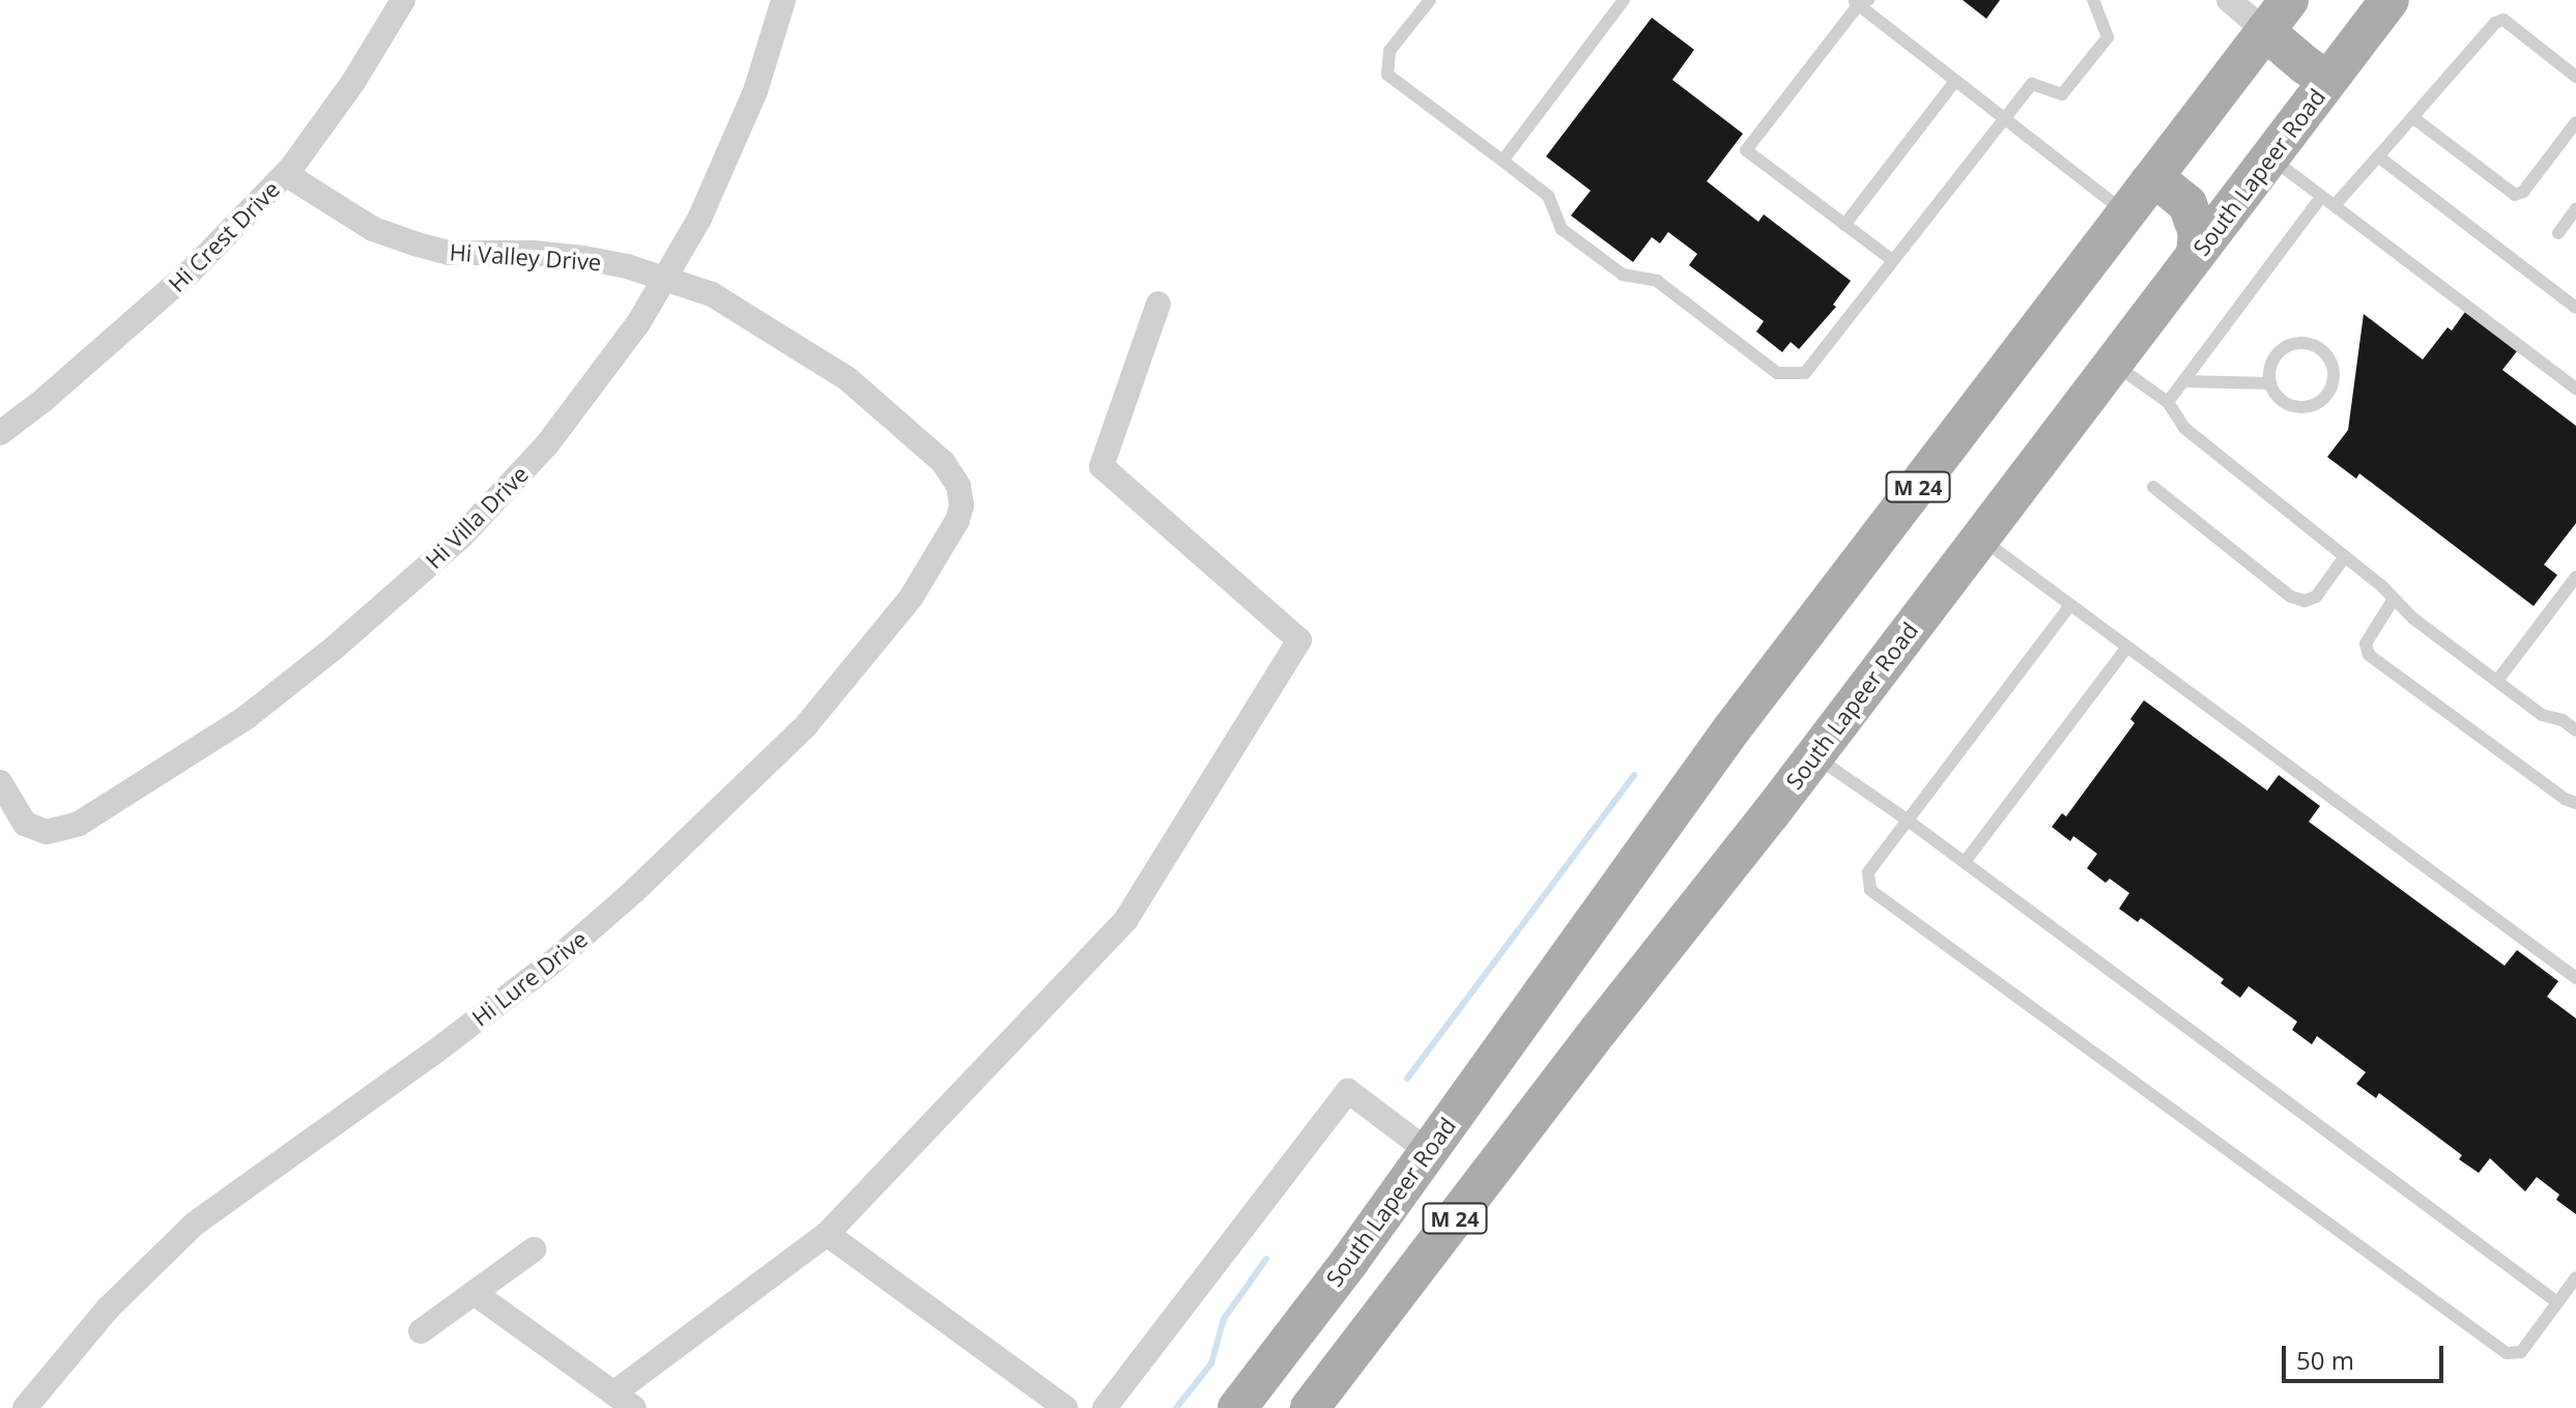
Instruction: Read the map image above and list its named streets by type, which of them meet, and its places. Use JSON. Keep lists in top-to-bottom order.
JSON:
{
  "streets": {
    "main road": ["South Lapeer Road", "M 24"],
    "street": [
      "Hi Crest Drive",
      "Hi Valley Drive",
      "Hi Villa Drive",
      "Hi Lure Drive"
    ]
  },
  "crossings": [
    ["Hi Crest Drive", "Hi Valley Drive"],
    ["Hi Valley Drive", "Hi Villa Drive"],
    ["Hi Valley Drive", "Hi Lure Drive"]
  ],
  "scale_bar": "50 m"
}
